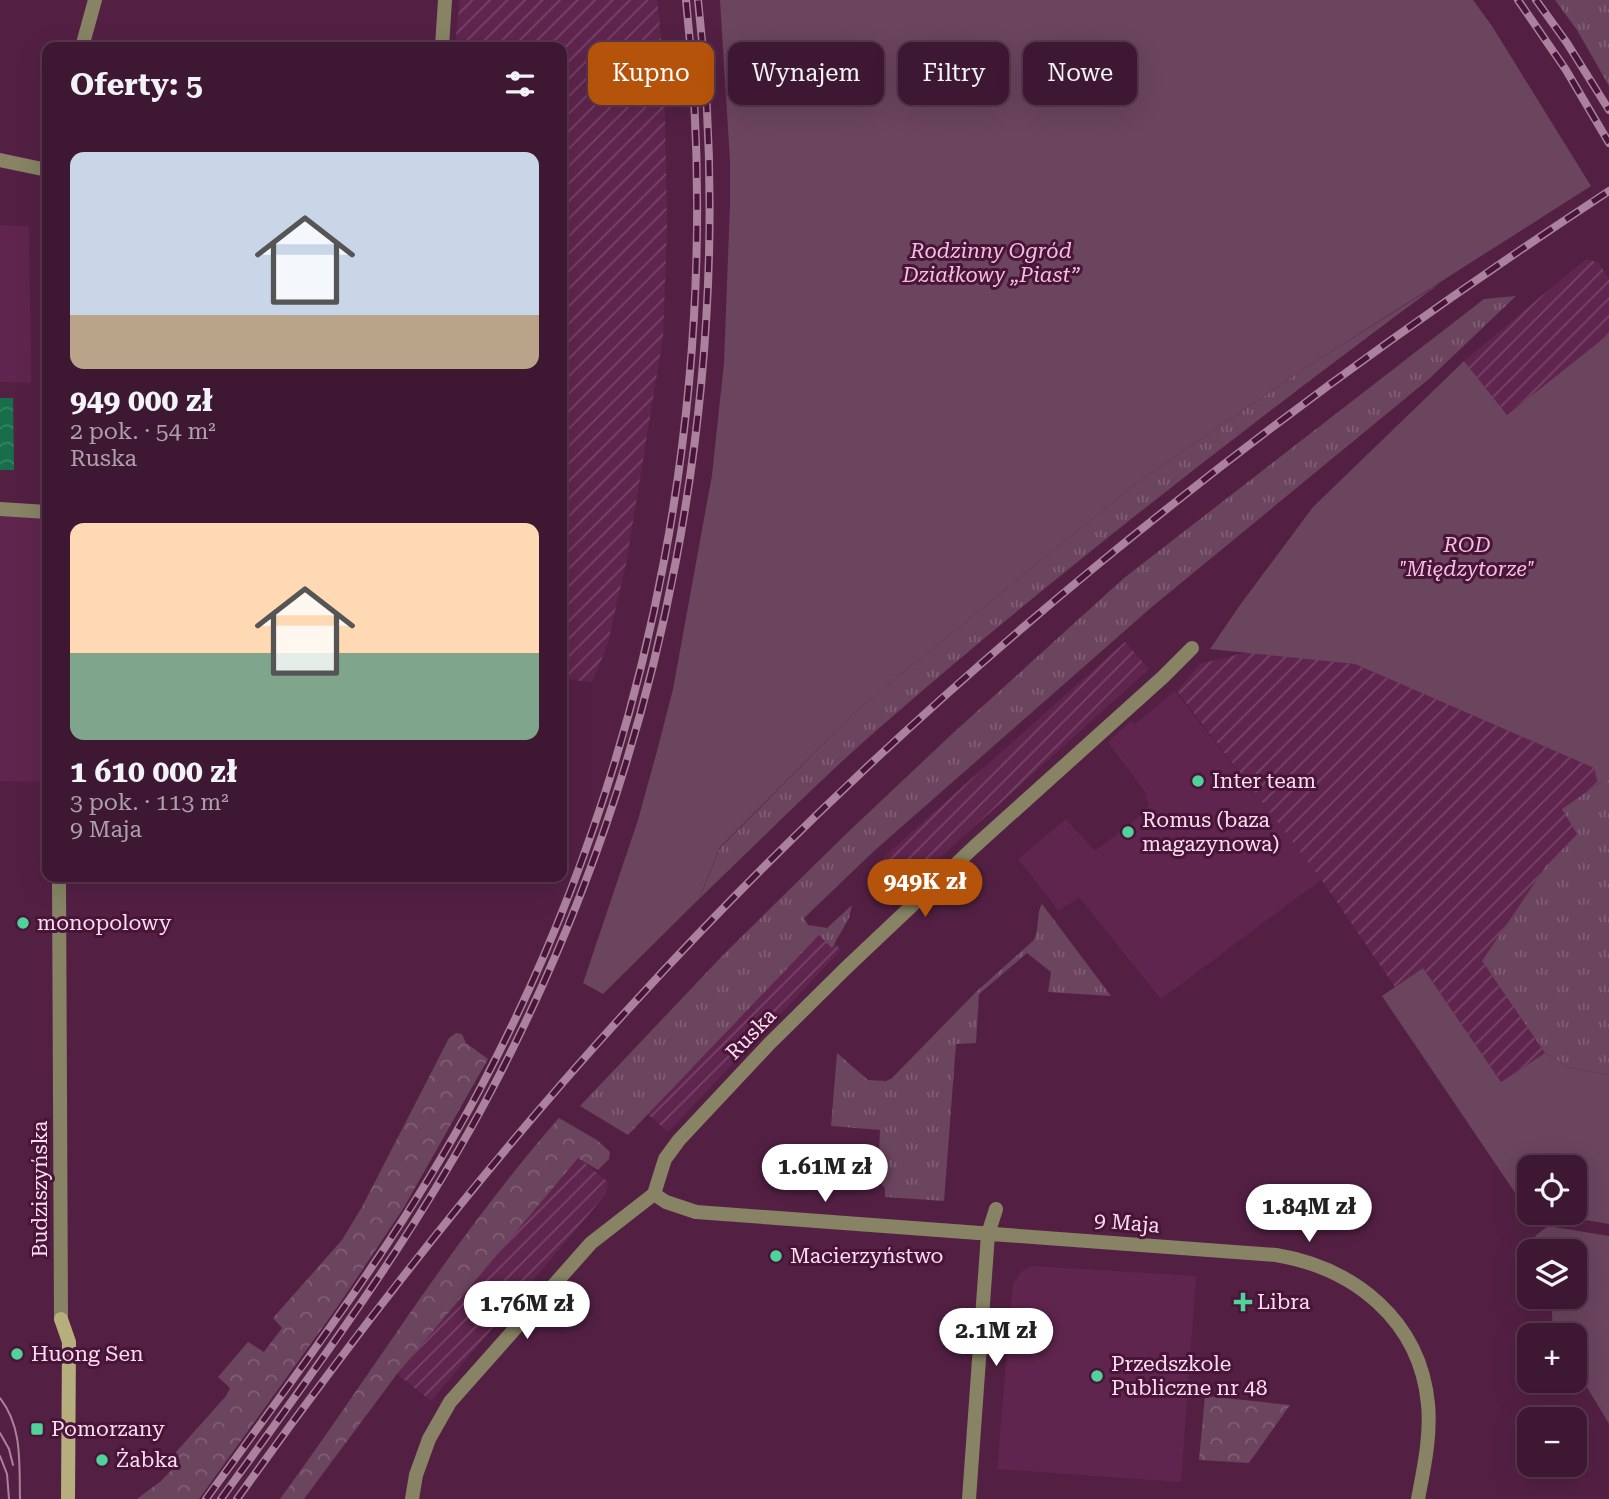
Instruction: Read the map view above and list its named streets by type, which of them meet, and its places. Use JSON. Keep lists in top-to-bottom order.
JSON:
{
  "streets": {
    "street": ["Ruska", "Budziszyńska", "9 Maja"]
  },
  "crossings": [
    ["Ruska", "9 Maja"]
  ],
  "parks": ["Rodzinny Ogród Działkowy „Piast”", "ROD \"Międzytorze\""],
  "places": {
    "other": [
      "Inter team",
      "Romus (baza magazynowa)",
      "monopolowy",
      "Macierzyństwo",
      "Huong Sen",
      "Przedszkole Publiczne nr 48",
      "Żabka"
    ],
    "health": ["Libra"],
    "transit": ["Pomorzany"]
  },
  "page": {
    "chip": [
      "Kupno",
      "Wynajem",
      "Filtry",
      "Nowe"
    ],
    "heading": "Oferty: 5",
    "list": [
      {
        "name": "949 000 zł",
        "note": "2 pok. · 54 m² · Ruska"
      },
      {
        "name": "1 610 000 zł",
        "note": "3 pok. · 113 m² · 9 Maja"
      }
    ],
    "price": [
      "949K zł",
      "1.61M zł",
      "1.84M zł",
      "1.76M zł",
      "2.1M zł"
    ],
    "map_buttons": ["+", "−"]
  }
}
